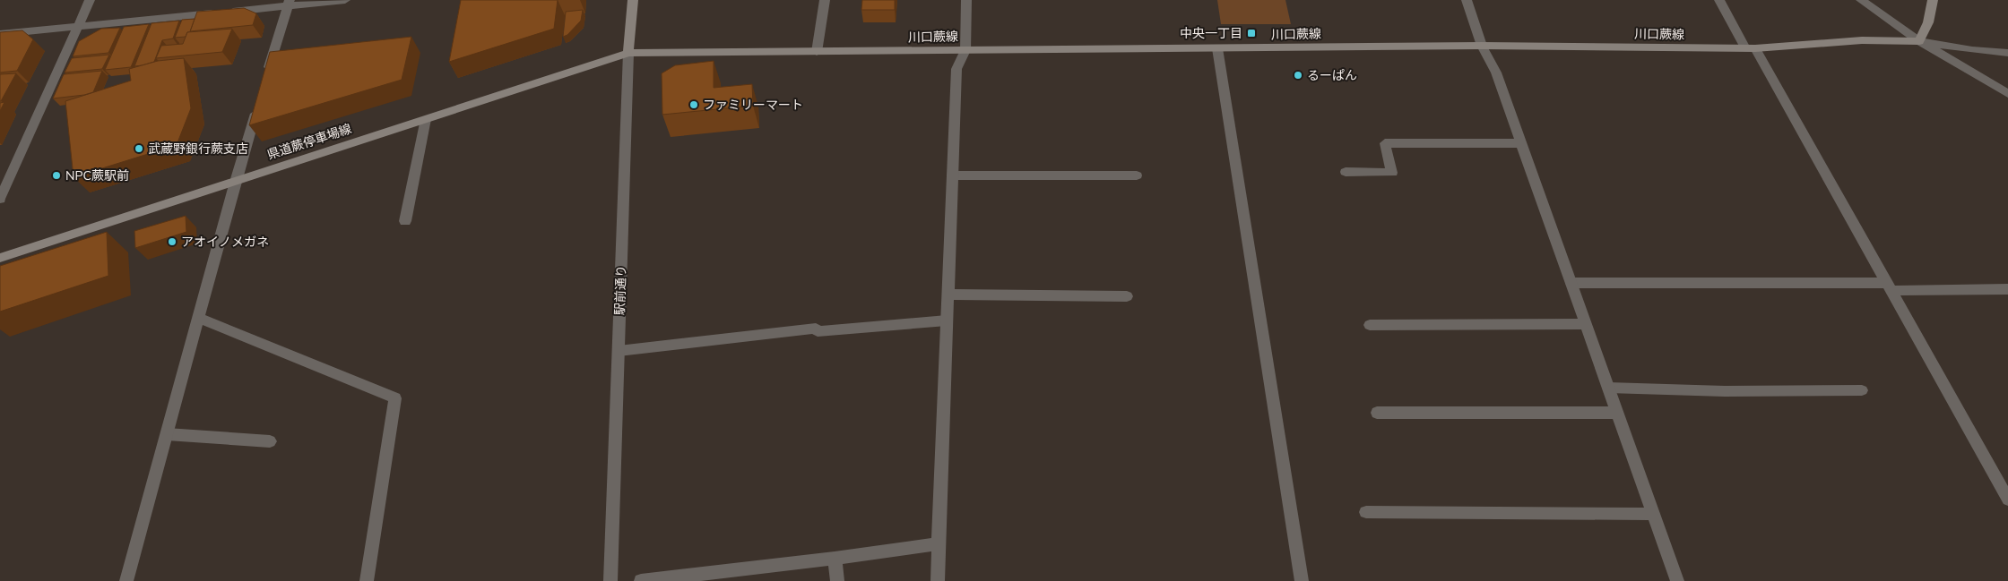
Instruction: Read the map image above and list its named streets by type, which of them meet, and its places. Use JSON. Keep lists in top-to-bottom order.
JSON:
{
  "streets": {
    "main road": ["川口蕨線", "県道蕨停車場線", "駅前通り"]
  },
  "crossings": [
    ["川口蕨線", "県道蕨停車場線"],
    ["川口蕨線", "駅前通り"],
    ["県道蕨停車場線", "駅前通り"]
  ],
  "places": {
    "transit": ["中央一丁目"],
    "other": [
      "るーぱん",
      "ファミリーマート",
      "武蔵野銀行蕨支店",
      "NPC蕨駅前",
      "アオイノメガネ"
    ]
  }
}
